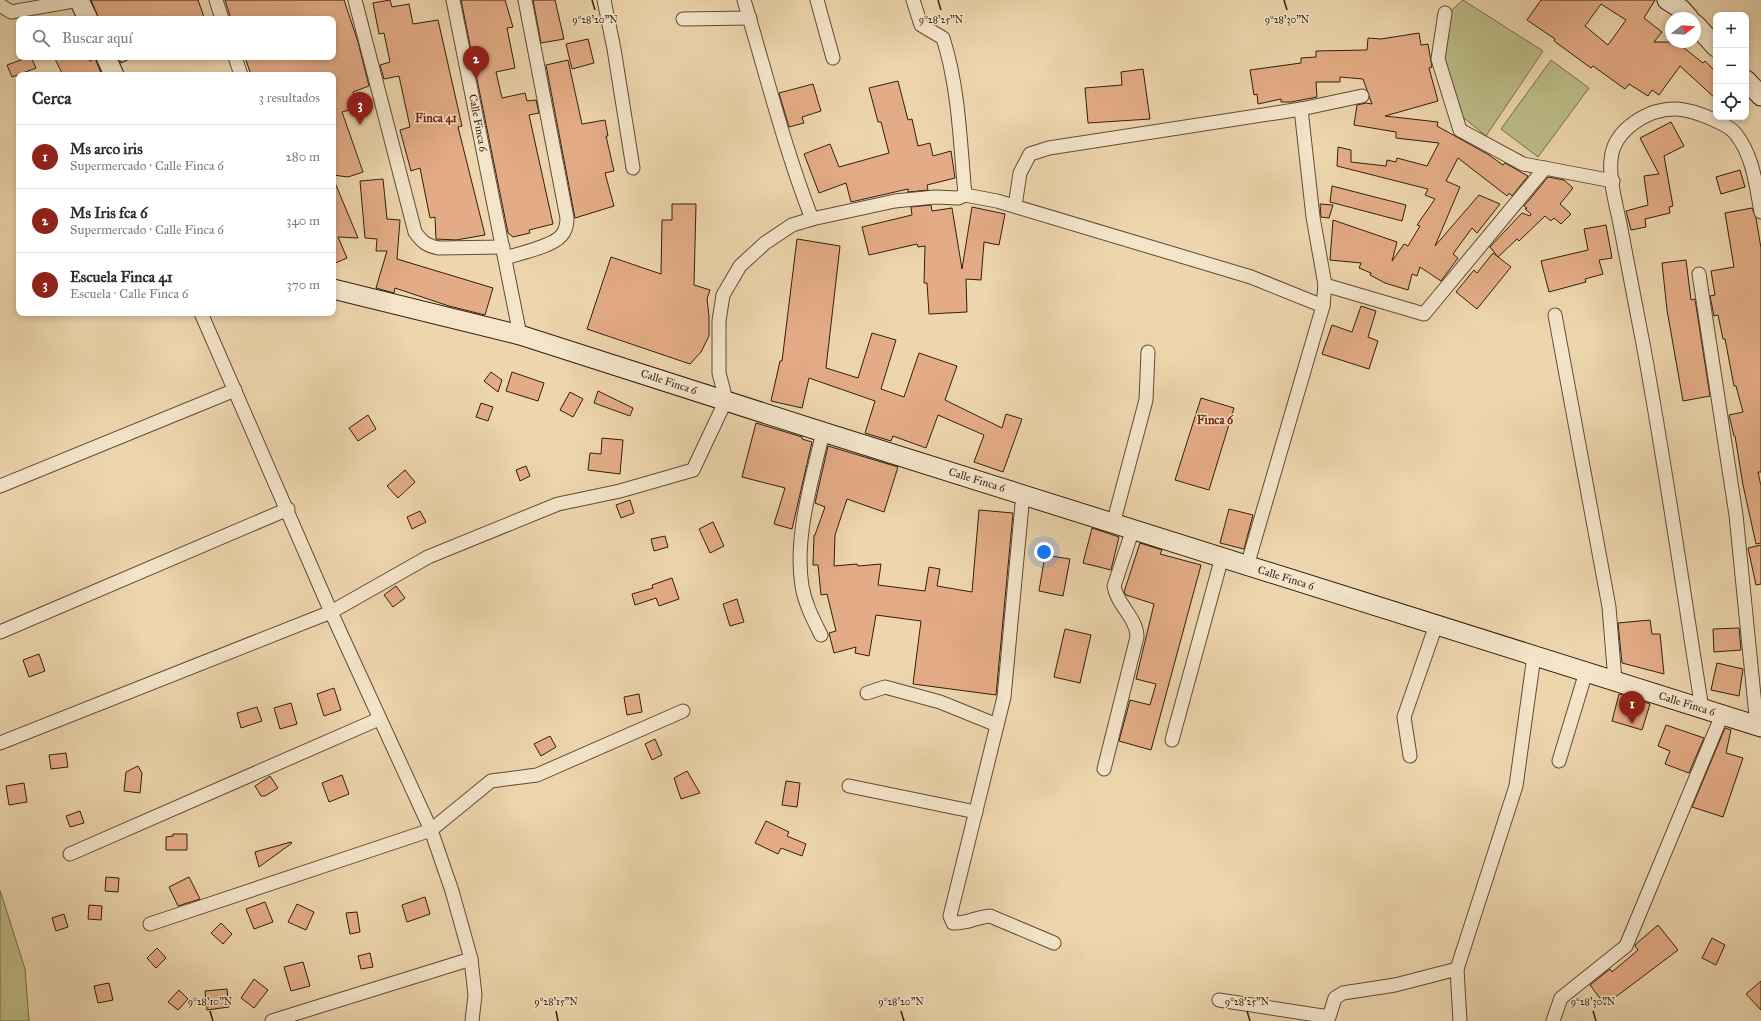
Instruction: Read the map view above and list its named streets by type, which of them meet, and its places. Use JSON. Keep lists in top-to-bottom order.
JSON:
{
  "streets": {
    "street": ["Calle Finca 6"]
  },
  "districts": ["Finca 41", "Finca 6"],
  "north": "right",
  "page": {
    "map_buttons": ["+", "−"],
    "search": "Buscar aquí",
    "pins": ["2", "3", "1"],
    "heading": ["Cerca", "3 resultados"],
    "list": [
      {
        "mark": "1",
        "name": "Ms arco iris",
        "note": "Supermercado · Calle Finca 6",
        "value": "280 m"
      },
      {
        "mark": "2",
        "name": "Ms Iris fca 6",
        "note": "Supermercado · Calle Finca 6",
        "value": "340 m"
      },
      {
        "mark": "3",
        "name": "Escuela Finca 41",
        "note": "Escuela · Calle Finca 6",
        "value": "370 m"
      }
    ]
  },
  "coordinates": [
    "9°28'20\"N",
    "9°28'25\"N",
    "9°28'30\"N",
    "9°28'10\"N",
    "9°28'15\"N"
  ]
}
